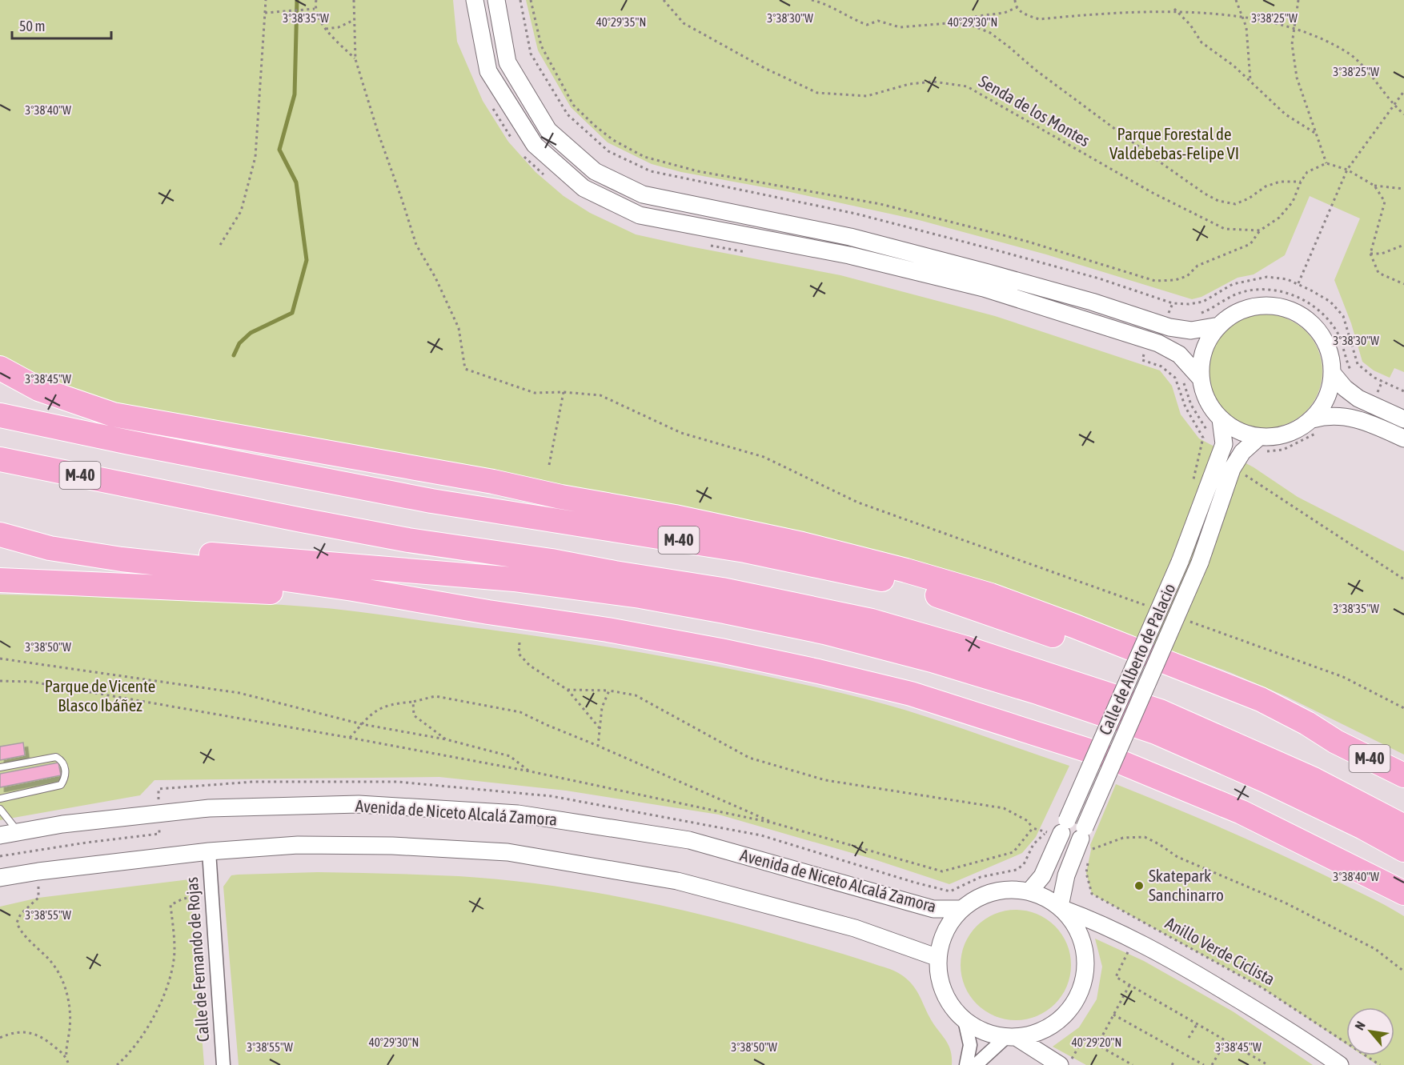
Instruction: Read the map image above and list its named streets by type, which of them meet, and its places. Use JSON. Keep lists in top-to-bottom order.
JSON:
{
  "streets": {
    "highway": ["M-40"],
    "street": ["Calle de Alberto de Palacio", "Avenida de Niceto Alcalá Zamora", "Calle de Fernando de Rojas"],
    "path": ["Senda de los Montes", "Anillo Verde Ciclista"]
  },
  "crossings": [
    ["Calle de Alberto de Palacio", "Avenida de Niceto Alcalá Zamora"]
  ],
  "parks": ["Parque Forestal de Valdebebas-Felipe VI", "Parque de Vicente Blasco Ibáñez"],
  "places": ["Skatepark Sanchinarro"],
  "scale_bar": "50 m",
  "north": "top left",
  "coordinates": [
    "3°38'35\"W",
    "3°38'30\"W",
    "3°38'25\"W",
    "40°29'35\"N",
    "40°29'30\"N",
    "3°38'40\"W",
    "3°38'45\"W",
    "3°38'50\"W",
    "3°38'55\"W",
    "40°29'20\"N"
  ]
}
